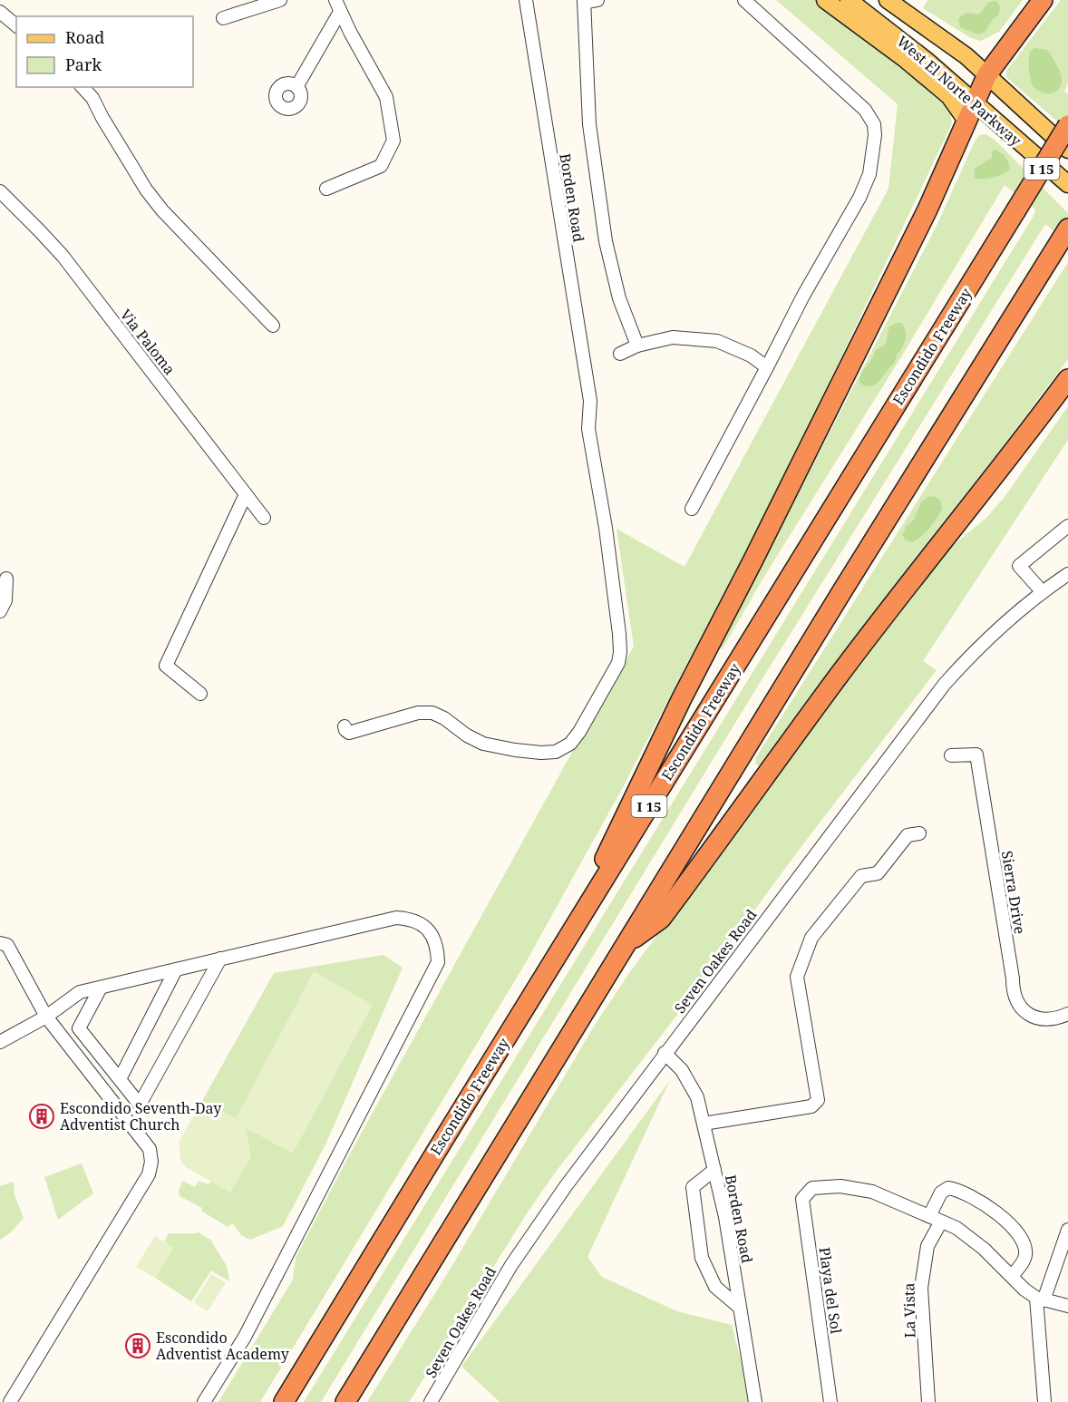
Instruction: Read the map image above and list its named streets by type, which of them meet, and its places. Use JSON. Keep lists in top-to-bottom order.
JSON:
{
  "streets": {
    "highway": ["I 15", "Escondido Freeway"],
    "main road": ["West El Norte Parkway"],
    "street": [
      "Borden Road",
      "Via Paloma",
      "Sierra Drive",
      "Seven Oakes Road",
      "Playa del Sol",
      "La Vista"
    ]
  },
  "crossings": [
    ["Borden Road", "Seven Oakes Road"]
  ],
  "places": {
    "building": ["Escondido Seventh-Day Adventist Church", "Escondido Adventist Academy"]
  },
  "legend": ["Road", "Park"]
}
